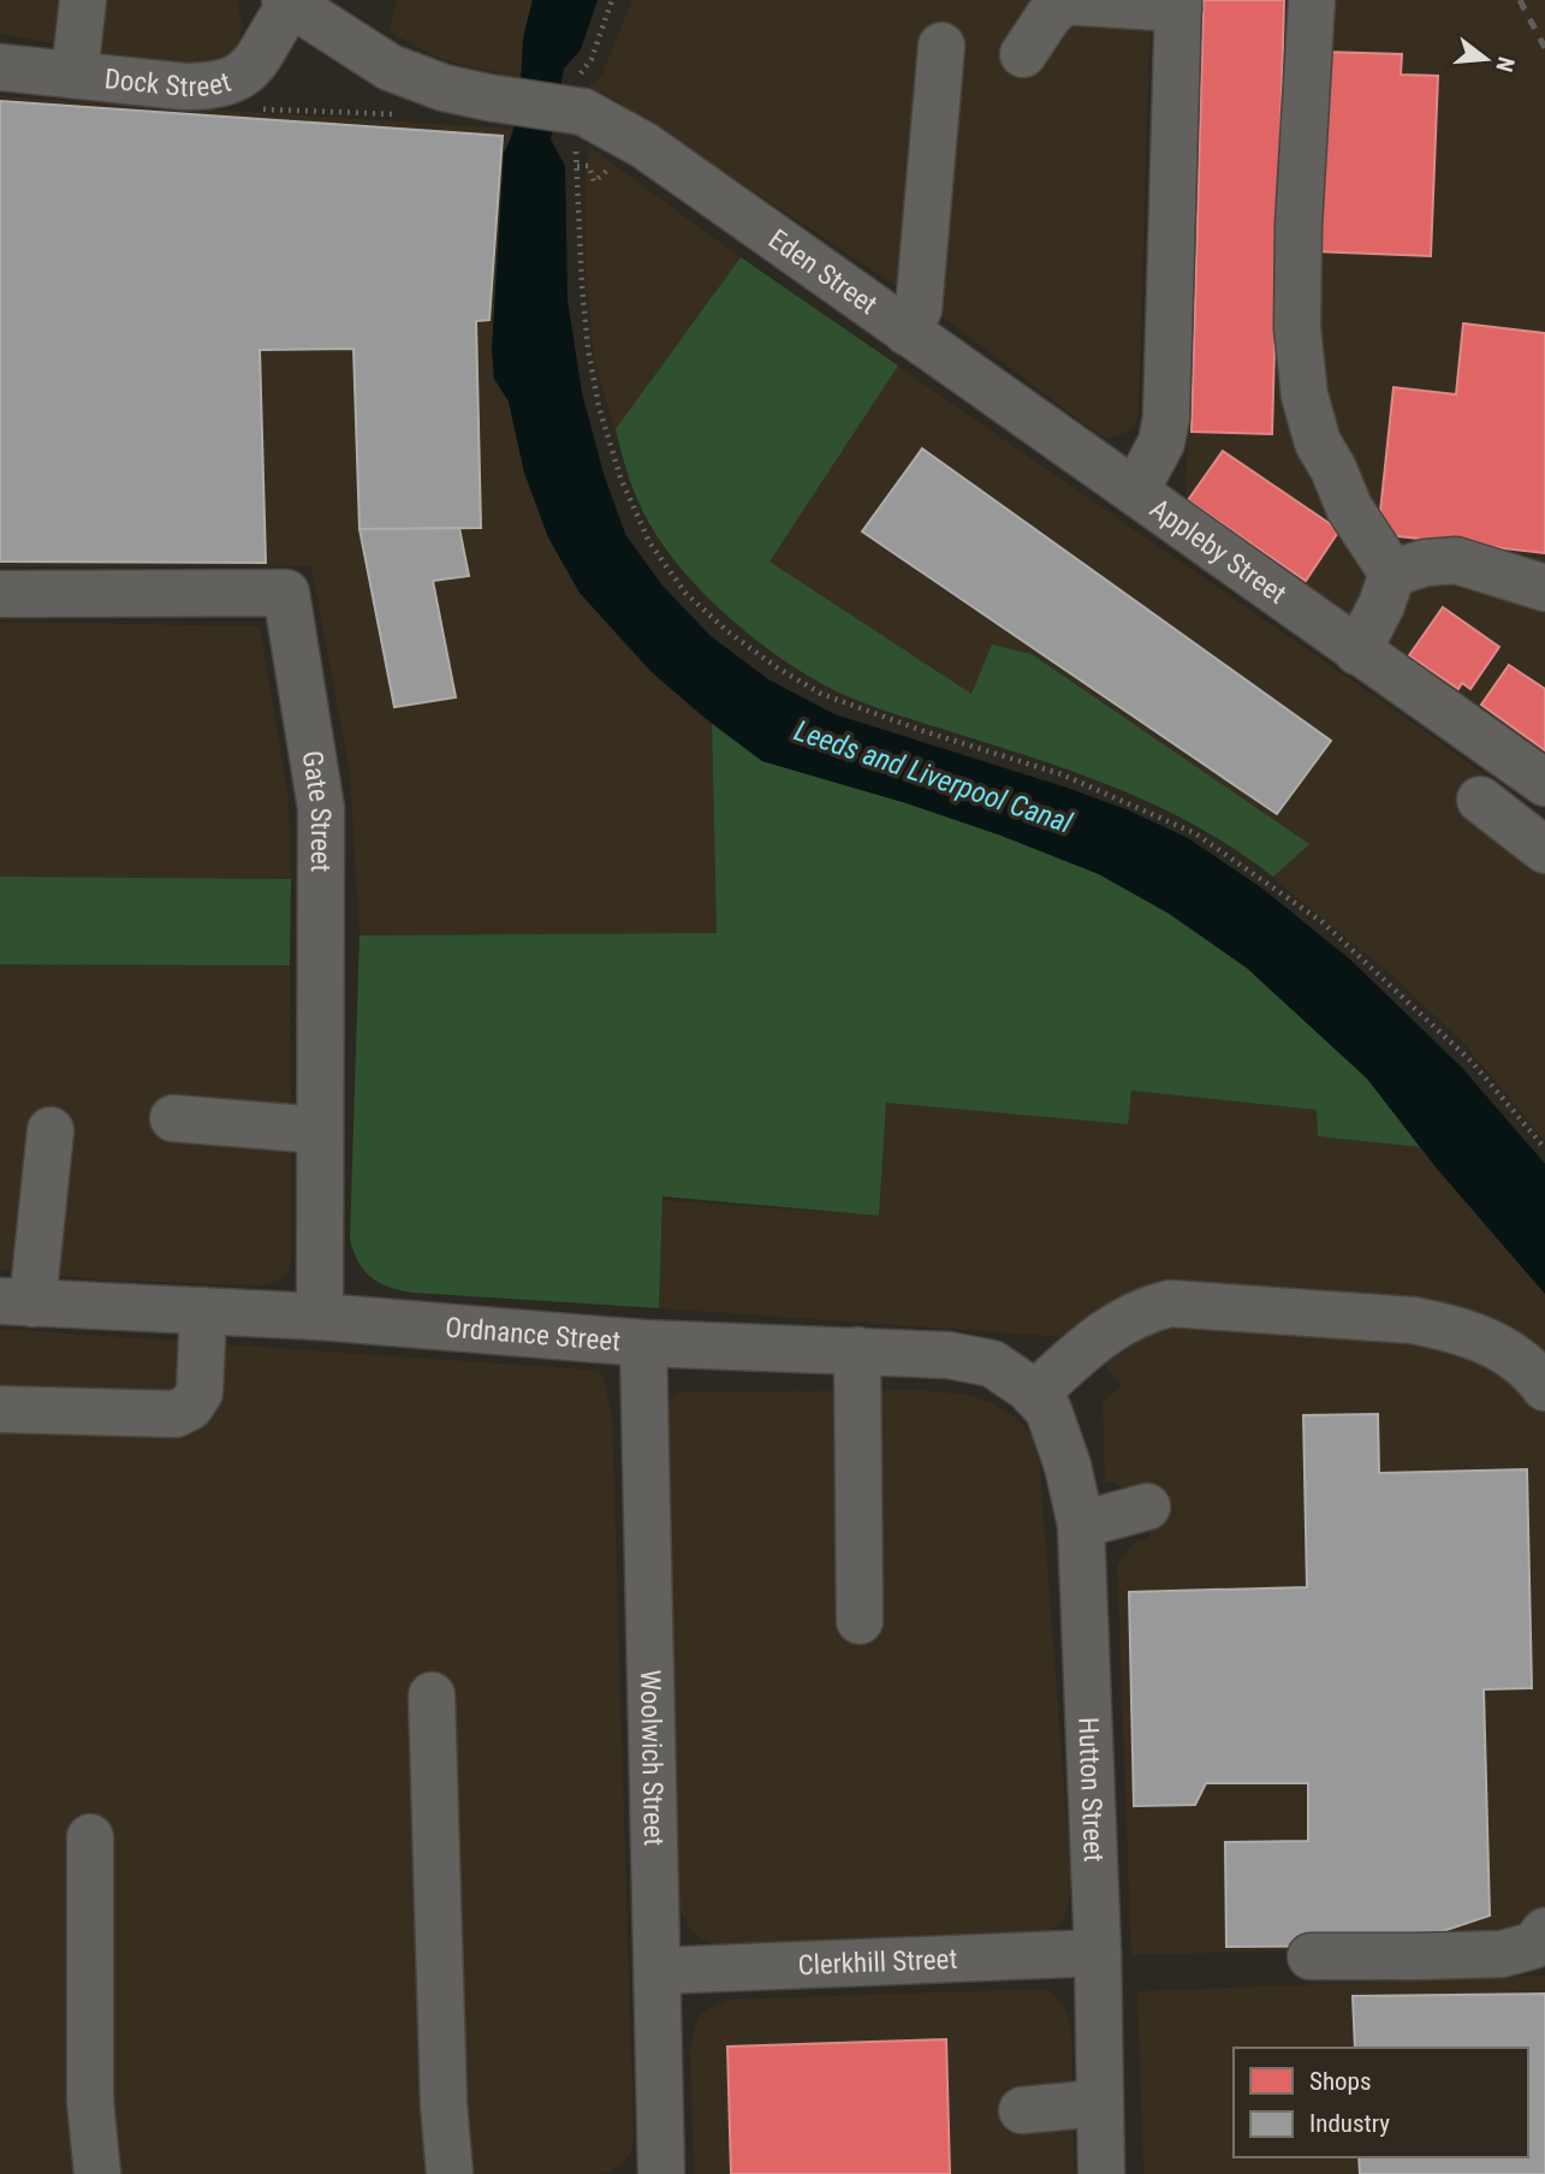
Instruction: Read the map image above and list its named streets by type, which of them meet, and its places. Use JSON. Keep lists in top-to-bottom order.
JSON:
{
  "streets": {
    "street": [
      "Dock Street",
      "Eden Street",
      "Appleby Street",
      "Gate Street",
      "Ordnance Street",
      "Woolwich Street",
      "Hutton Street",
      "Clerkhill Street"
    ]
  },
  "crossings": [
    ["Dock Street", "Eden Street"],
    ["Eden Street", "Appleby Street"],
    ["Gate Street", "Ordnance Street"],
    ["Ordnance Street", "Woolwich Street"],
    ["Ordnance Street", "Hutton Street"],
    ["Woolwich Street", "Clerkhill Street"],
    ["Hutton Street", "Clerkhill Street"]
  ],
  "water": ["Leeds and Liverpool Canal"],
  "legend": ["Shops", "Industry"],
  "north": "right"
}
